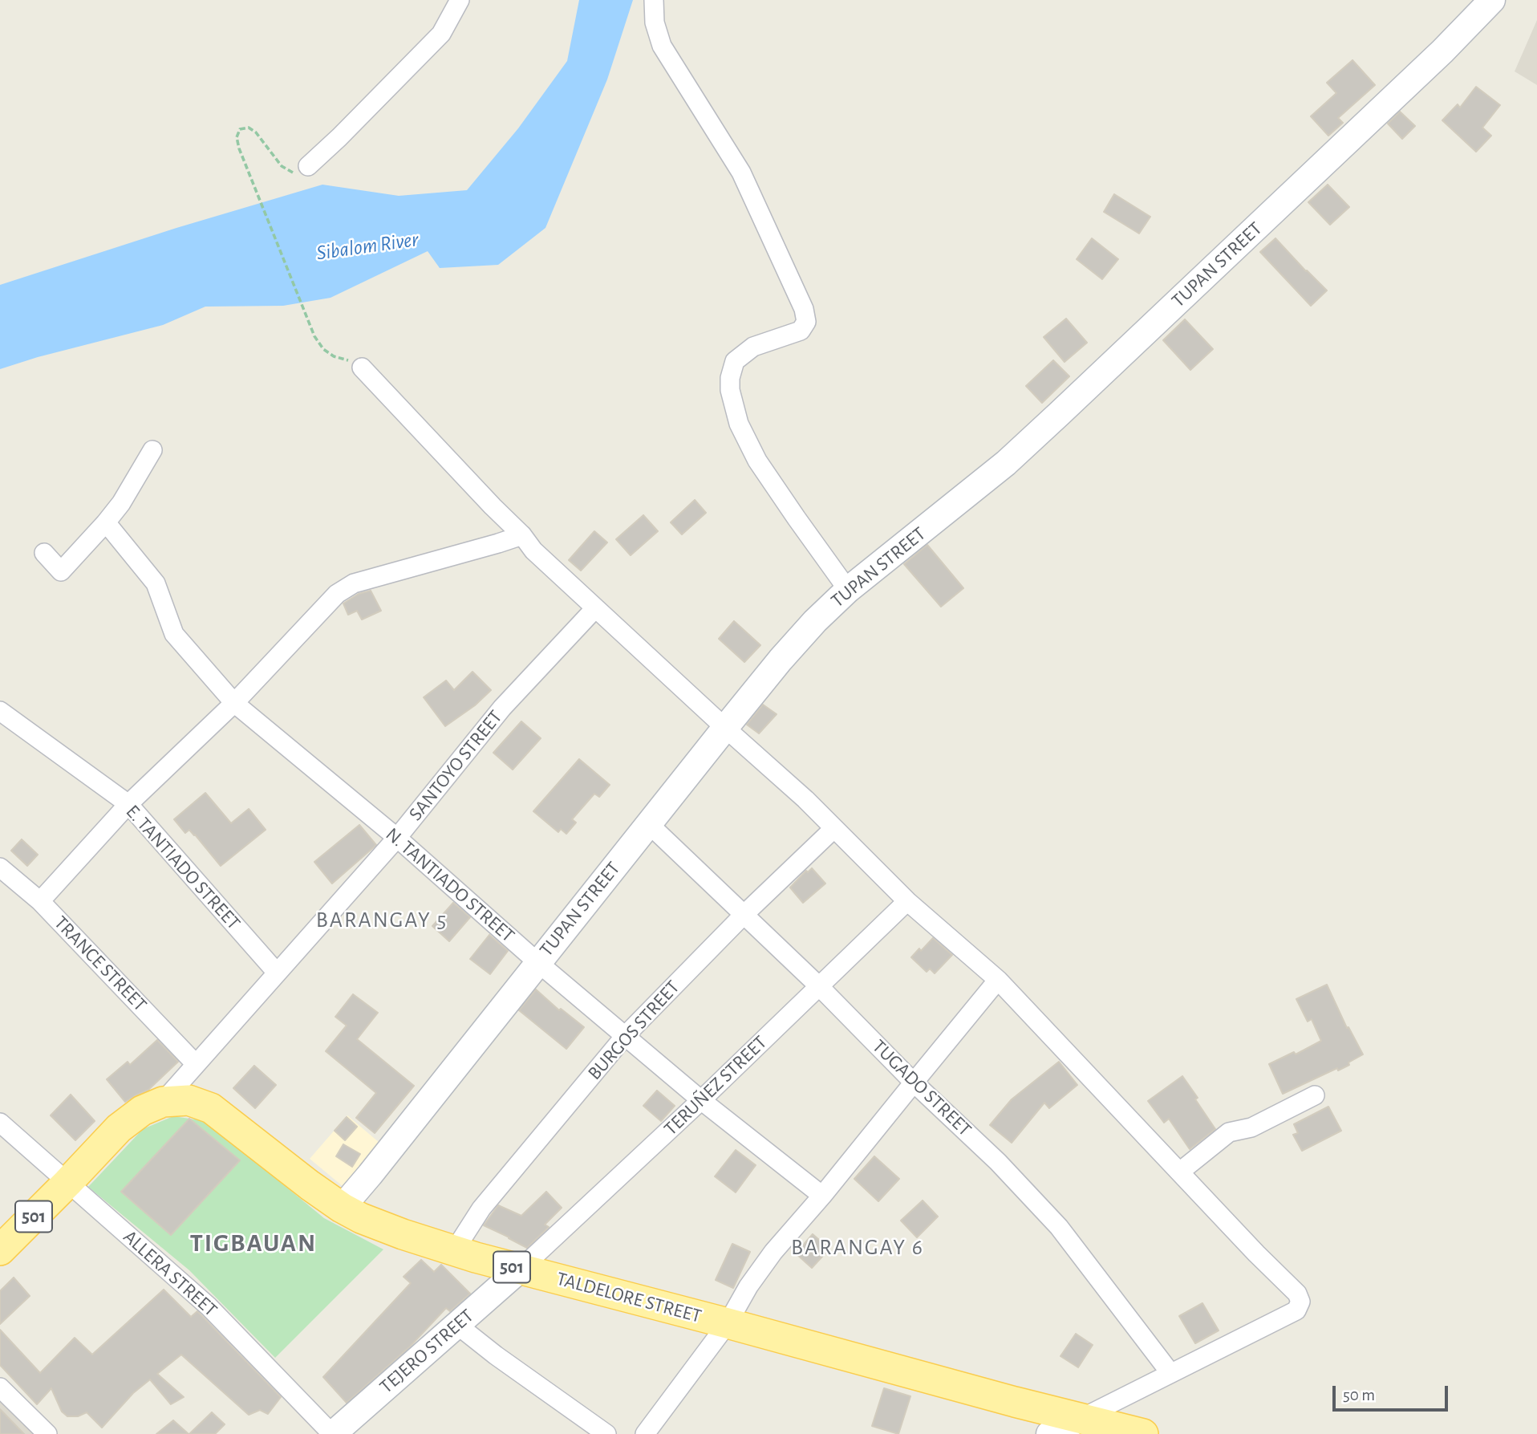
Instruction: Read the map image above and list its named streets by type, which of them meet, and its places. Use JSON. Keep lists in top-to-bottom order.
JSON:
{
  "streets": {
    "main road": [
      "TUPAN STREET",
      "501",
      "TALDELORE STREET",
      "TEJERO STREET"
    ],
    "street": [
      "SANTOYO STREET",
      "E. TANTIADO STREET",
      "N. TANTIADO STREET",
      "TRANCE STREET",
      "BURGOS STREET",
      "TERUÑEZ STREET",
      "TUGADO STREET",
      "ALLERA STREET"
    ]
  },
  "crossings": [
    ["TUPAN STREET", "N. TANTIADO STREET"],
    ["TUPAN STREET", "TUGADO STREET"],
    ["TUPAN STREET", "TALDELORE STREET"],
    ["SANTOYO STREET", "E. TANTIADO STREET"],
    ["SANTOYO STREET", "N. TANTIADO STREET"],
    ["SANTOYO STREET", "TRANCE STREET"],
    ["SANTOYO STREET", "TALDELORE STREET"],
    ["N. TANTIADO STREET", "BURGOS STREET"],
    ["N. TANTIADO STREET", "TERUÑEZ STREET"],
    ["BURGOS STREET", "TUGADO STREET"],
    ["BURGOS STREET", "TALDELORE STREET"],
    ["TERUÑEZ STREET", "TUGADO STREET"],
    ["TERUÑEZ STREET", "TALDELORE STREET"],
    ["TERUÑEZ STREET", "TEJERO STREET"],
    ["501", "TALDELORE STREET"],
    ["ALLERA STREET", "TALDELORE STREET"],
    ["ALLERA STREET", "TEJERO STREET"],
    ["TALDELORE STREET", "TEJERO STREET"]
  ],
  "districts": ["BARANGAY 5", "TIGBAUAN", "BARANGAY 6"],
  "water": ["Sibalom River"],
  "scale_bar": "50 m"
}
